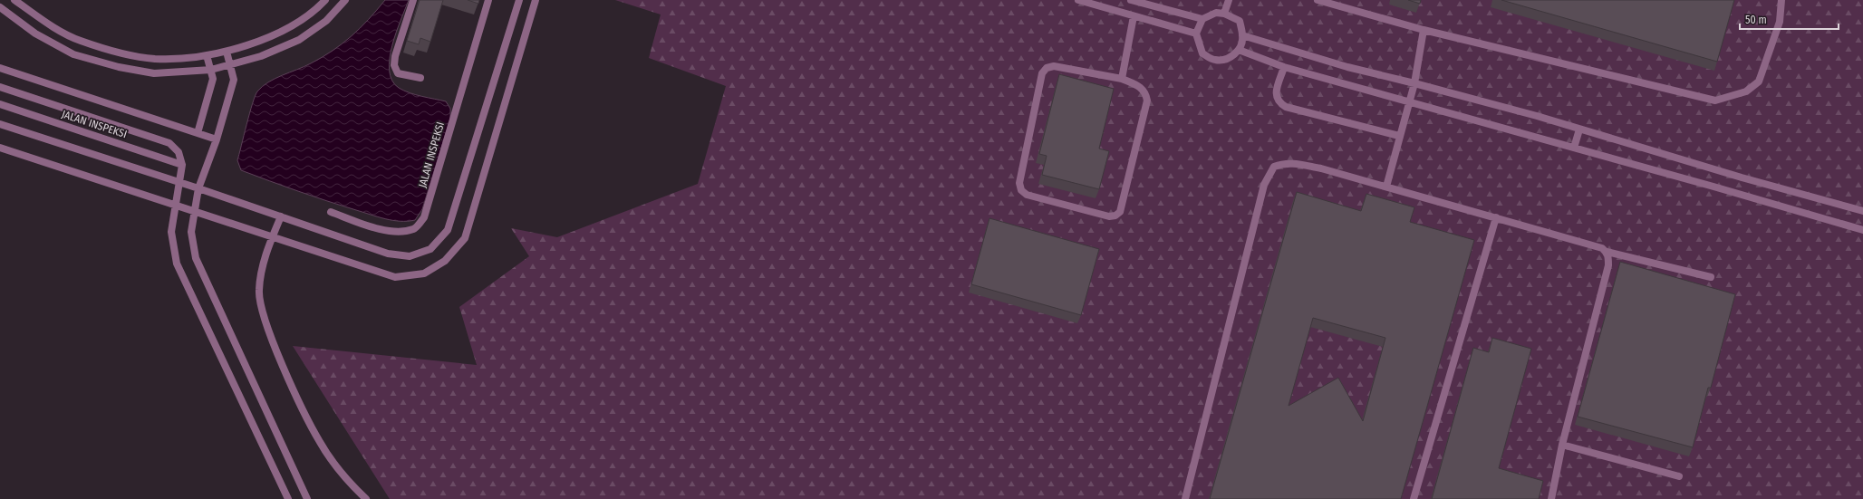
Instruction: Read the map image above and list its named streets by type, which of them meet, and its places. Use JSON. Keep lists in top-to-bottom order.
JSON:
{
  "streets": {
    "lane": ["JALAN INSPEKSI"]
  },
  "scale_bar": "50 m"
}
